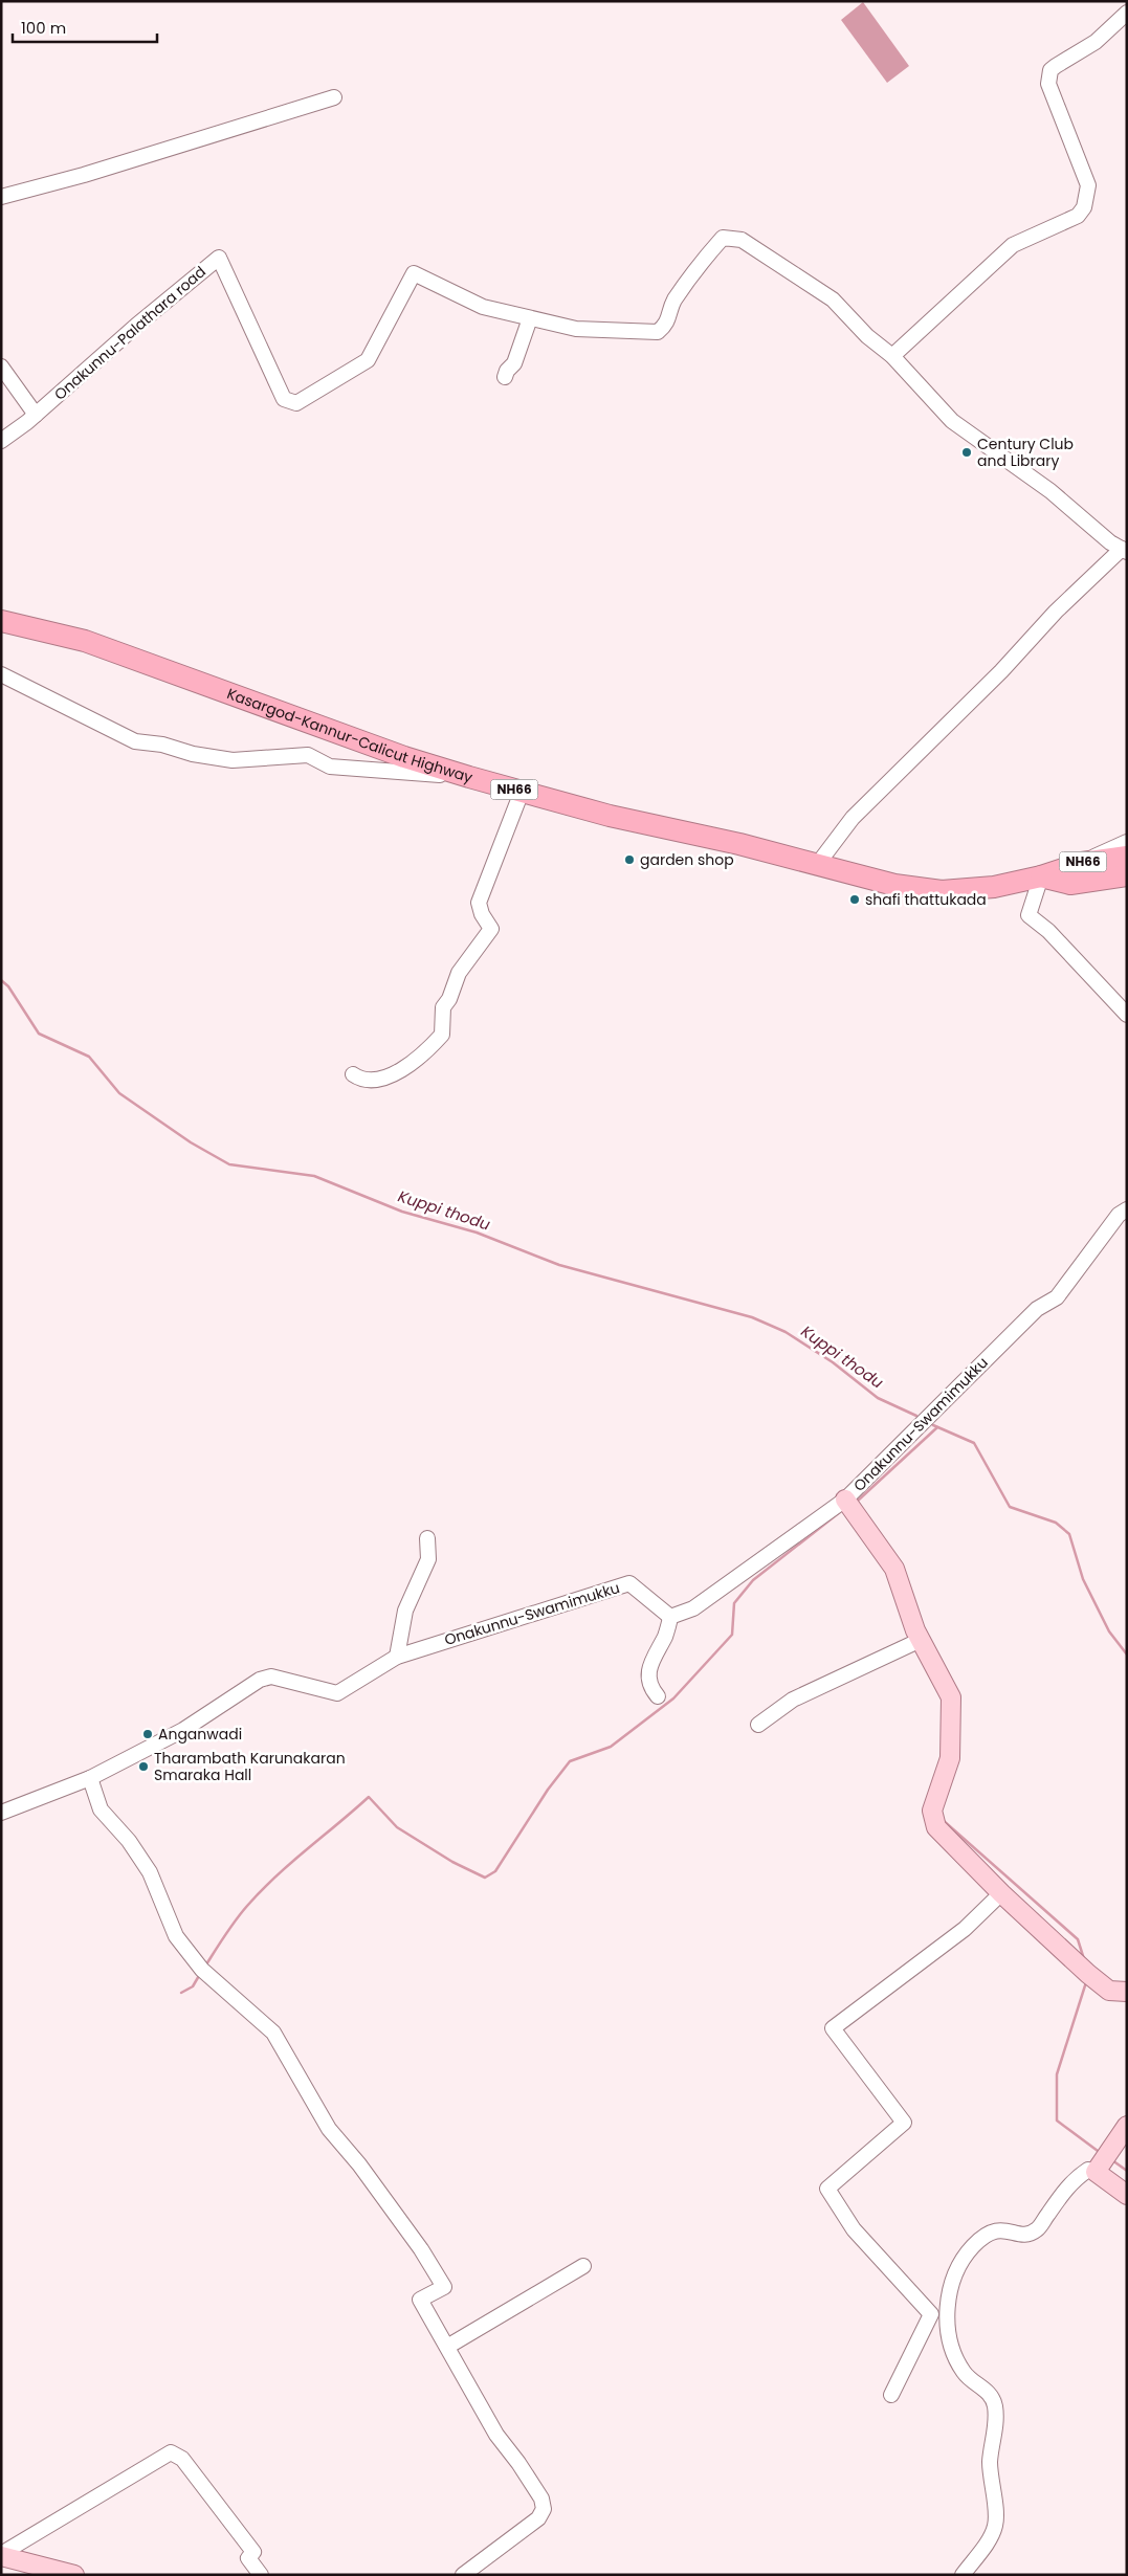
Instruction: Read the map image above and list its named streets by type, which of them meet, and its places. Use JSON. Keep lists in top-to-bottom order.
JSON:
{
  "streets": {
    "highway": ["Kasargod-Kannur-Calicut Highway", "NH66"],
    "street": ["Onakunnu-Palathara road", "Onakunnu-Swamimukku"]
  },
  "water": ["Kuppi thodu"],
  "places": [
    "Century Club and Library",
    "garden shop",
    "shafi thattukada",
    "Anganwadi",
    "Tharambath Karunakaran Smaraka Hall"
  ],
  "scale_bar": "100 m"
}
